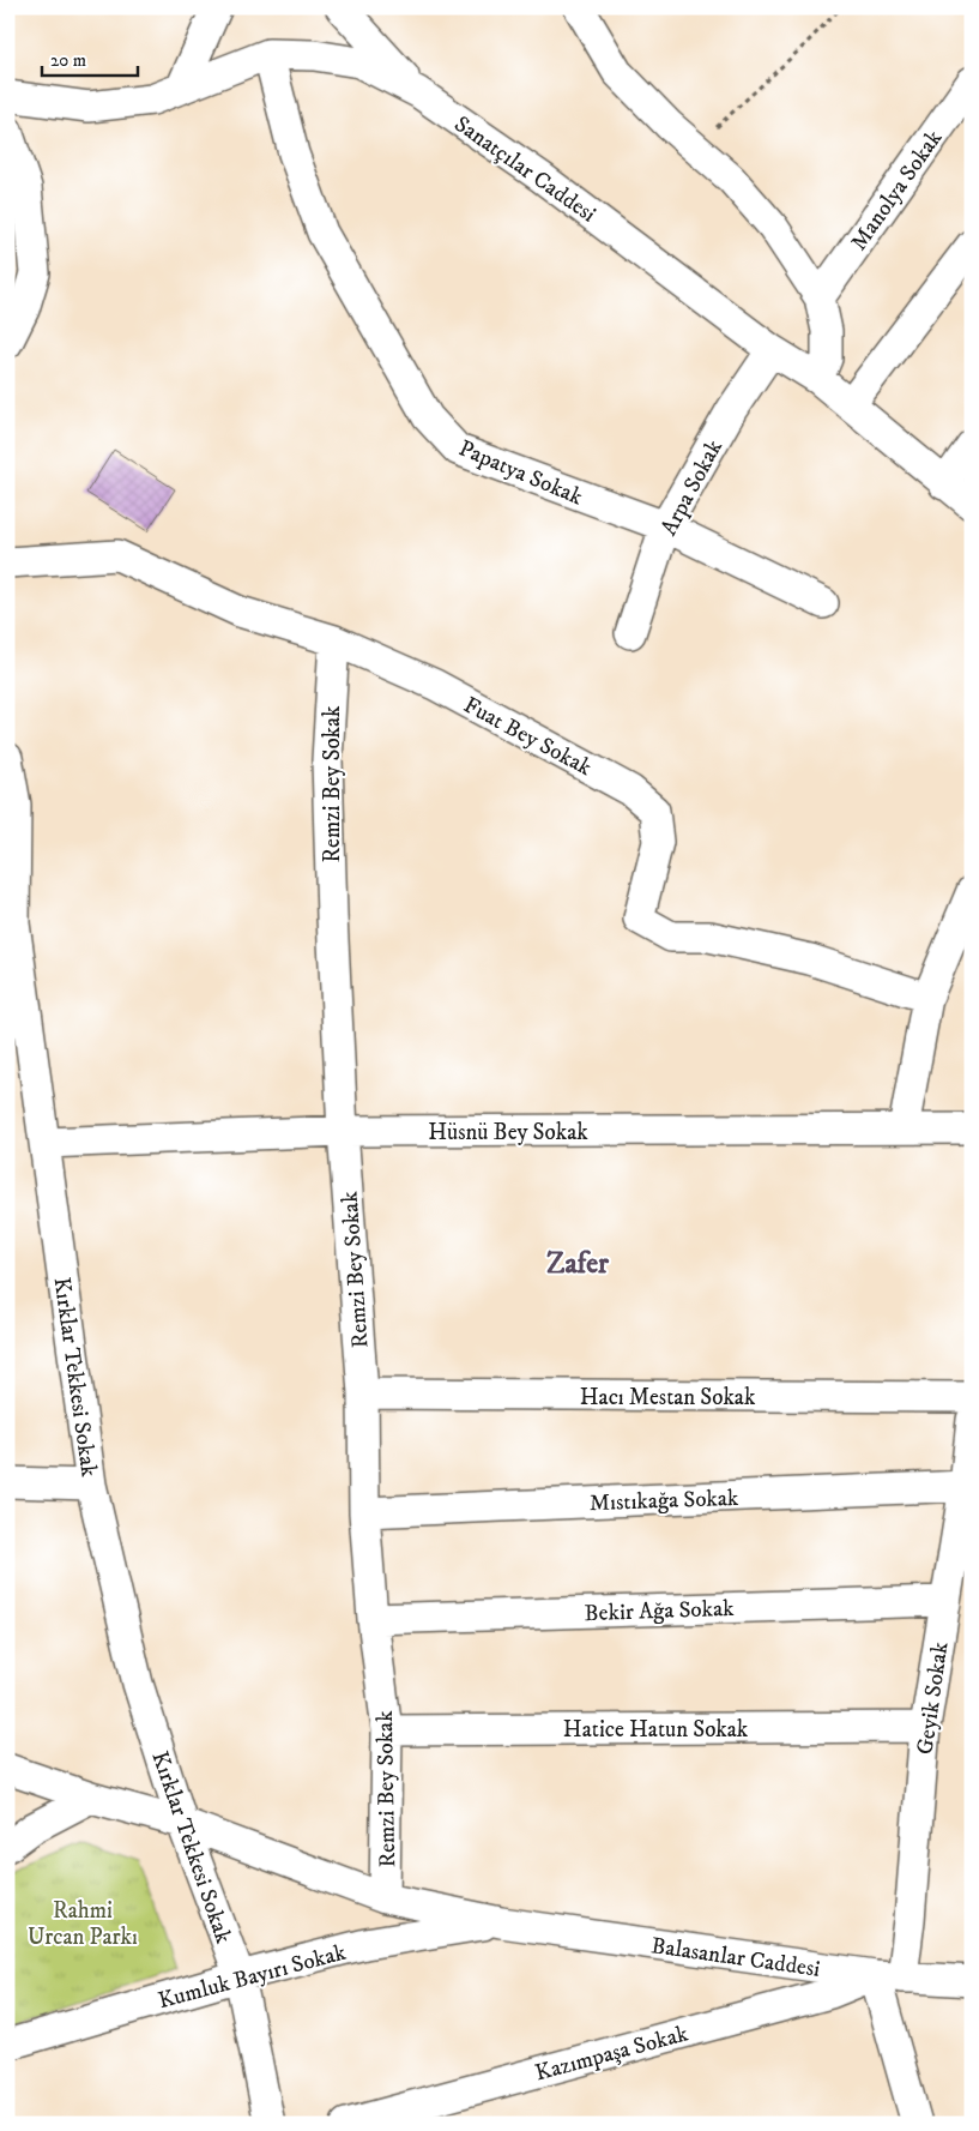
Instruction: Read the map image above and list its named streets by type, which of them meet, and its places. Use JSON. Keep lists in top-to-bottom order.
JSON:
{
  "streets": {
    "street": [
      "Sanatçılar Caddesi",
      "Manolya Sokak",
      "Papatya Sokak",
      "Arpa Sokak",
      "Fuat Bey Sokak",
      "Remzi Bey Sokak",
      "Hüsnü Bey Sokak",
      "Kırklar Tekkesi Sokak",
      "Hacı Mestan Sokak",
      "Mıstıkağa Sokak",
      "Bekir Ağa Sokak",
      "Geyik Sokak",
      "Hatice Hatun Sokak",
      "Balasanlar Caddesi",
      "Kumluk Bayırı Sokak",
      "Kazımpaşa Sokak"
    ]
  },
  "crossings": [
    ["Sanatçılar Caddesi", "Papatya Sokak"],
    ["Sanatçılar Caddesi", "Arpa Sokak"],
    ["Papatya Sokak", "Arpa Sokak"],
    ["Fuat Bey Sokak", "Remzi Bey Sokak"],
    ["Remzi Bey Sokak", "Hüsnü Bey Sokak"],
    ["Remzi Bey Sokak", "Hacı Mestan Sokak"],
    ["Remzi Bey Sokak", "Mıstıkağa Sokak"],
    ["Remzi Bey Sokak", "Bekir Ağa Sokak"],
    ["Remzi Bey Sokak", "Hatice Hatun Sokak"],
    ["Hüsnü Bey Sokak", "Kırklar Tekkesi Sokak"],
    ["Kırklar Tekkesi Sokak", "Kumluk Bayırı Sokak"],
    ["Mıstıkağa Sokak", "Geyik Sokak"],
    ["Bekir Ağa Sokak", "Geyik Sokak"],
    ["Geyik Sokak", "Hatice Hatun Sokak"],
    ["Geyik Sokak", "Balasanlar Caddesi"],
    ["Geyik Sokak", "Kazımpaşa Sokak"],
    ["Balasanlar Caddesi", "Kumluk Bayırı Sokak"],
    ["Balasanlar Caddesi", "Kazımpaşa Sokak"]
  ],
  "districts": ["Zafer"],
  "parks": ["Rahmi Urcan Parkı"],
  "scale_bar": "20 m"
}
